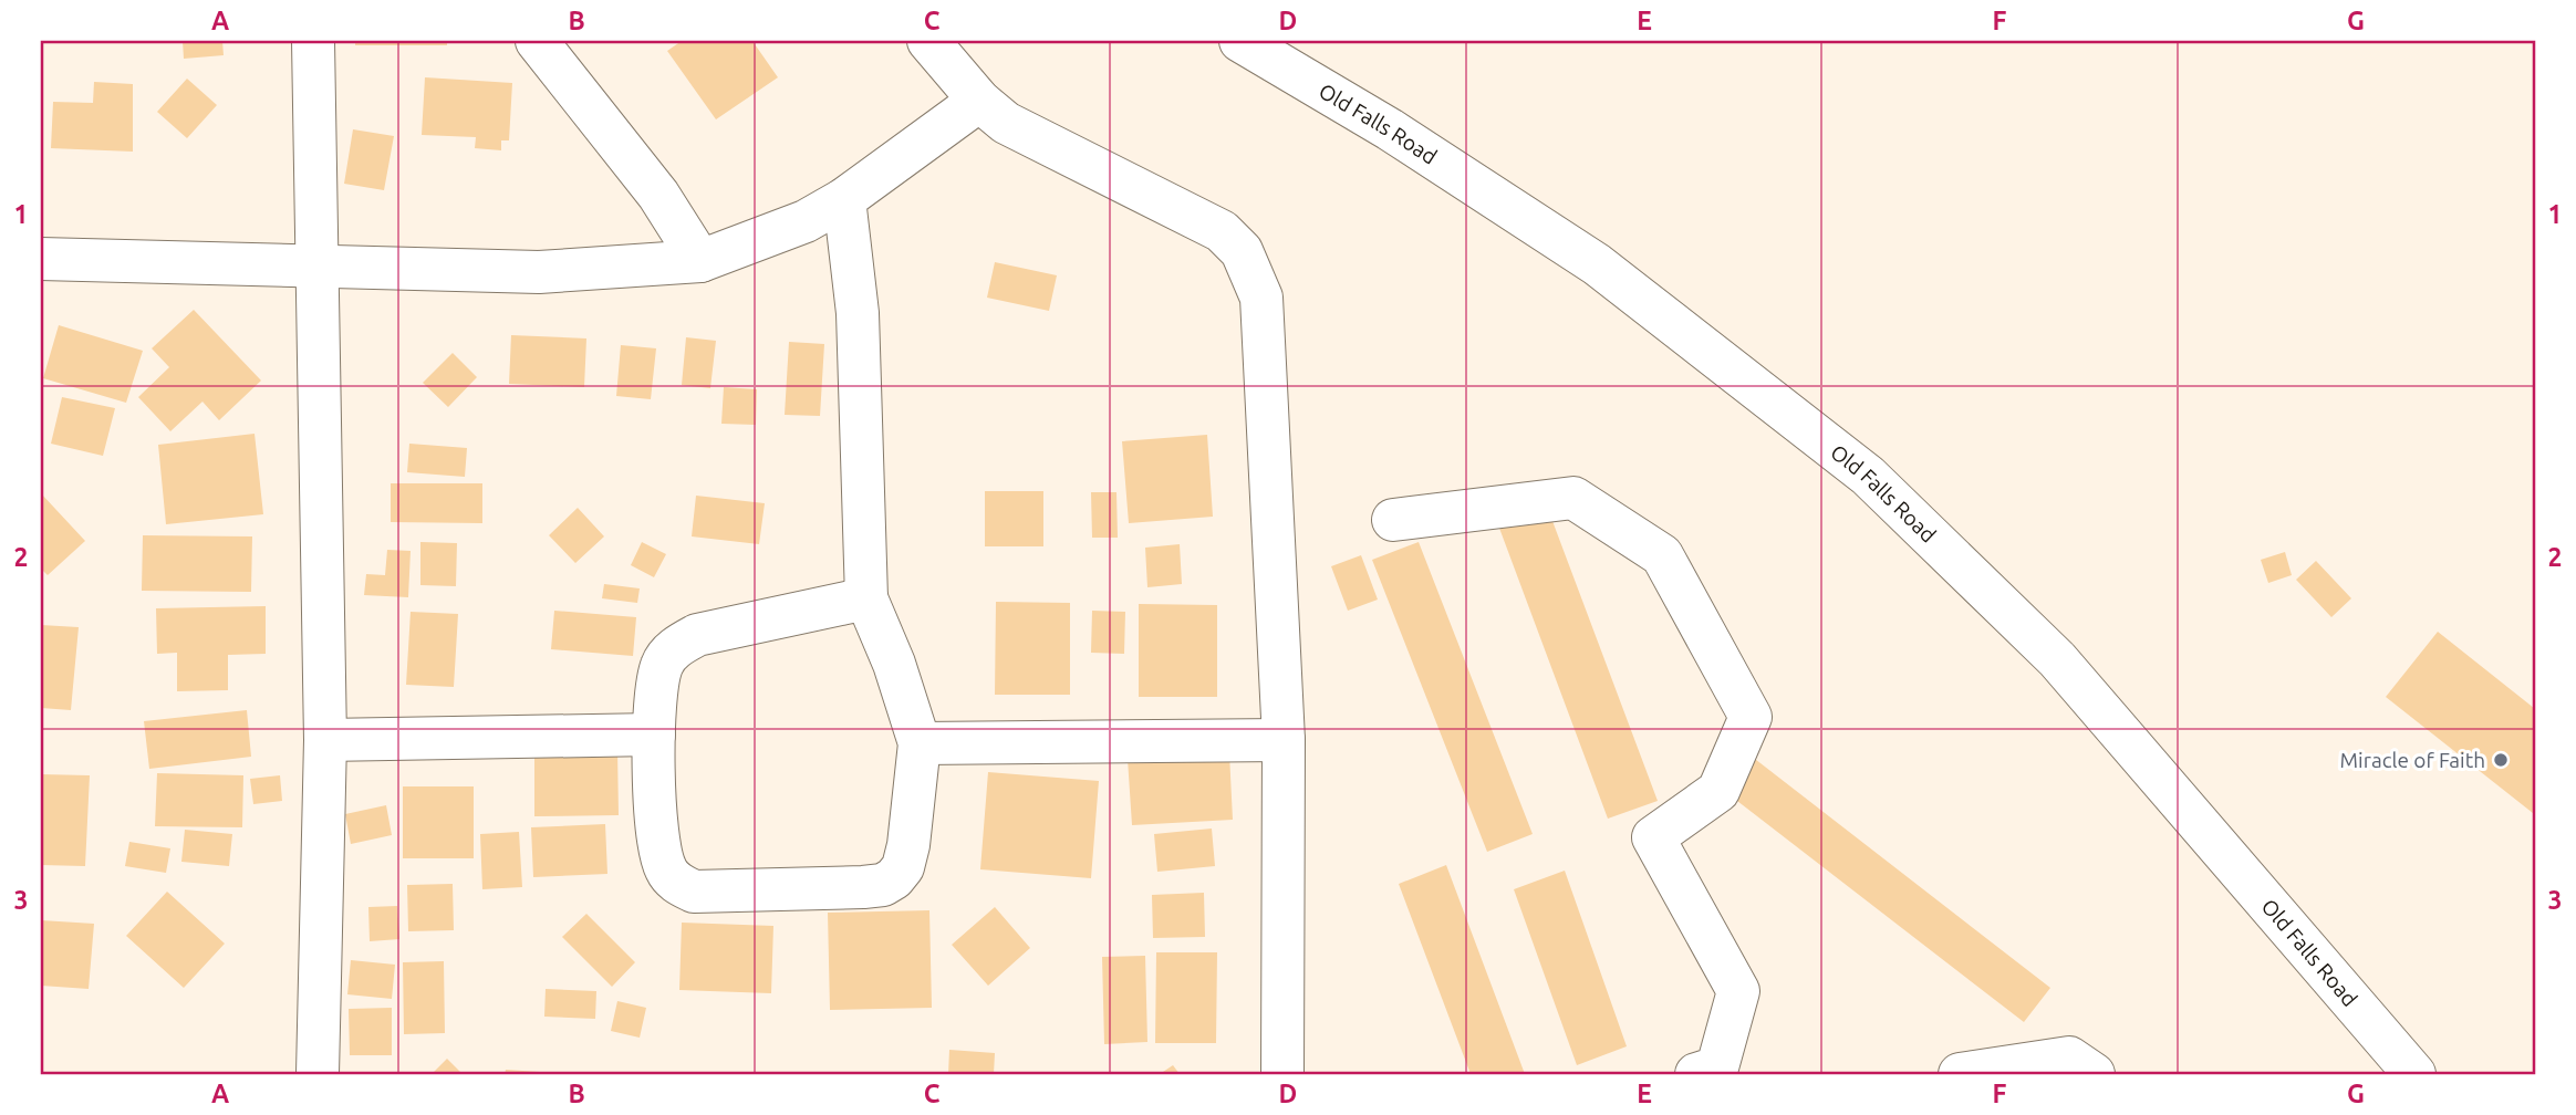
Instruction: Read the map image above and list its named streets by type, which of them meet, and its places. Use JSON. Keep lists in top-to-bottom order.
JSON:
{
  "streets": {
    "street": ["Old Falls Road"]
  },
  "places": ["Miracle of Faith"],
  "grid": {
    "columns": [
      "A",
      "B",
      "C",
      "D",
      "E",
      "F",
      "G"
    ],
    "rows": ["1", "2", "3"]
  }
}
